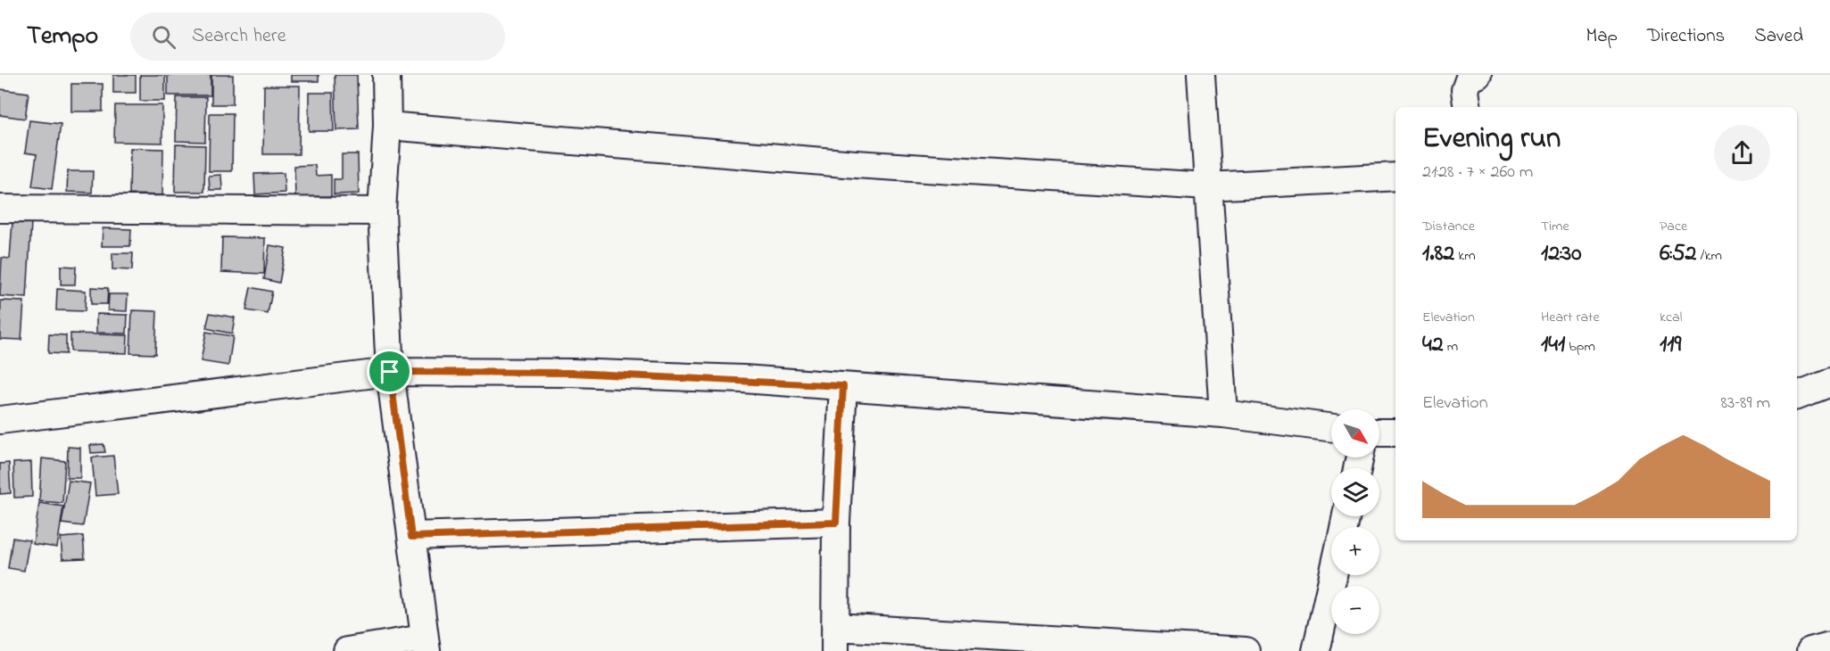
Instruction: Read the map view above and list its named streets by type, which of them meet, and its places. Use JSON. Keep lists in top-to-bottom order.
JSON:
{
  "north": "bottom right",
  "page": {
    "header": "Tempo",
    "search": "Search here",
    "nav": ["Map", "Directions", "Saved"],
    "heading": ["Evening run", "21:28 · 7 × 260 m"],
    "stats": [
      ["Distance", "1.82 km"],
      ["Time", "12:30"],
      ["Pace", "6:52 /km"],
      ["Elevation", "42 m"],
      ["Heart rate", "141 bpm"],
      ["kcal", "119"]
    ],
    "chart": ["Elevation", "83–89 m"],
    "map_buttons": ["+", "−"]
  }
}
